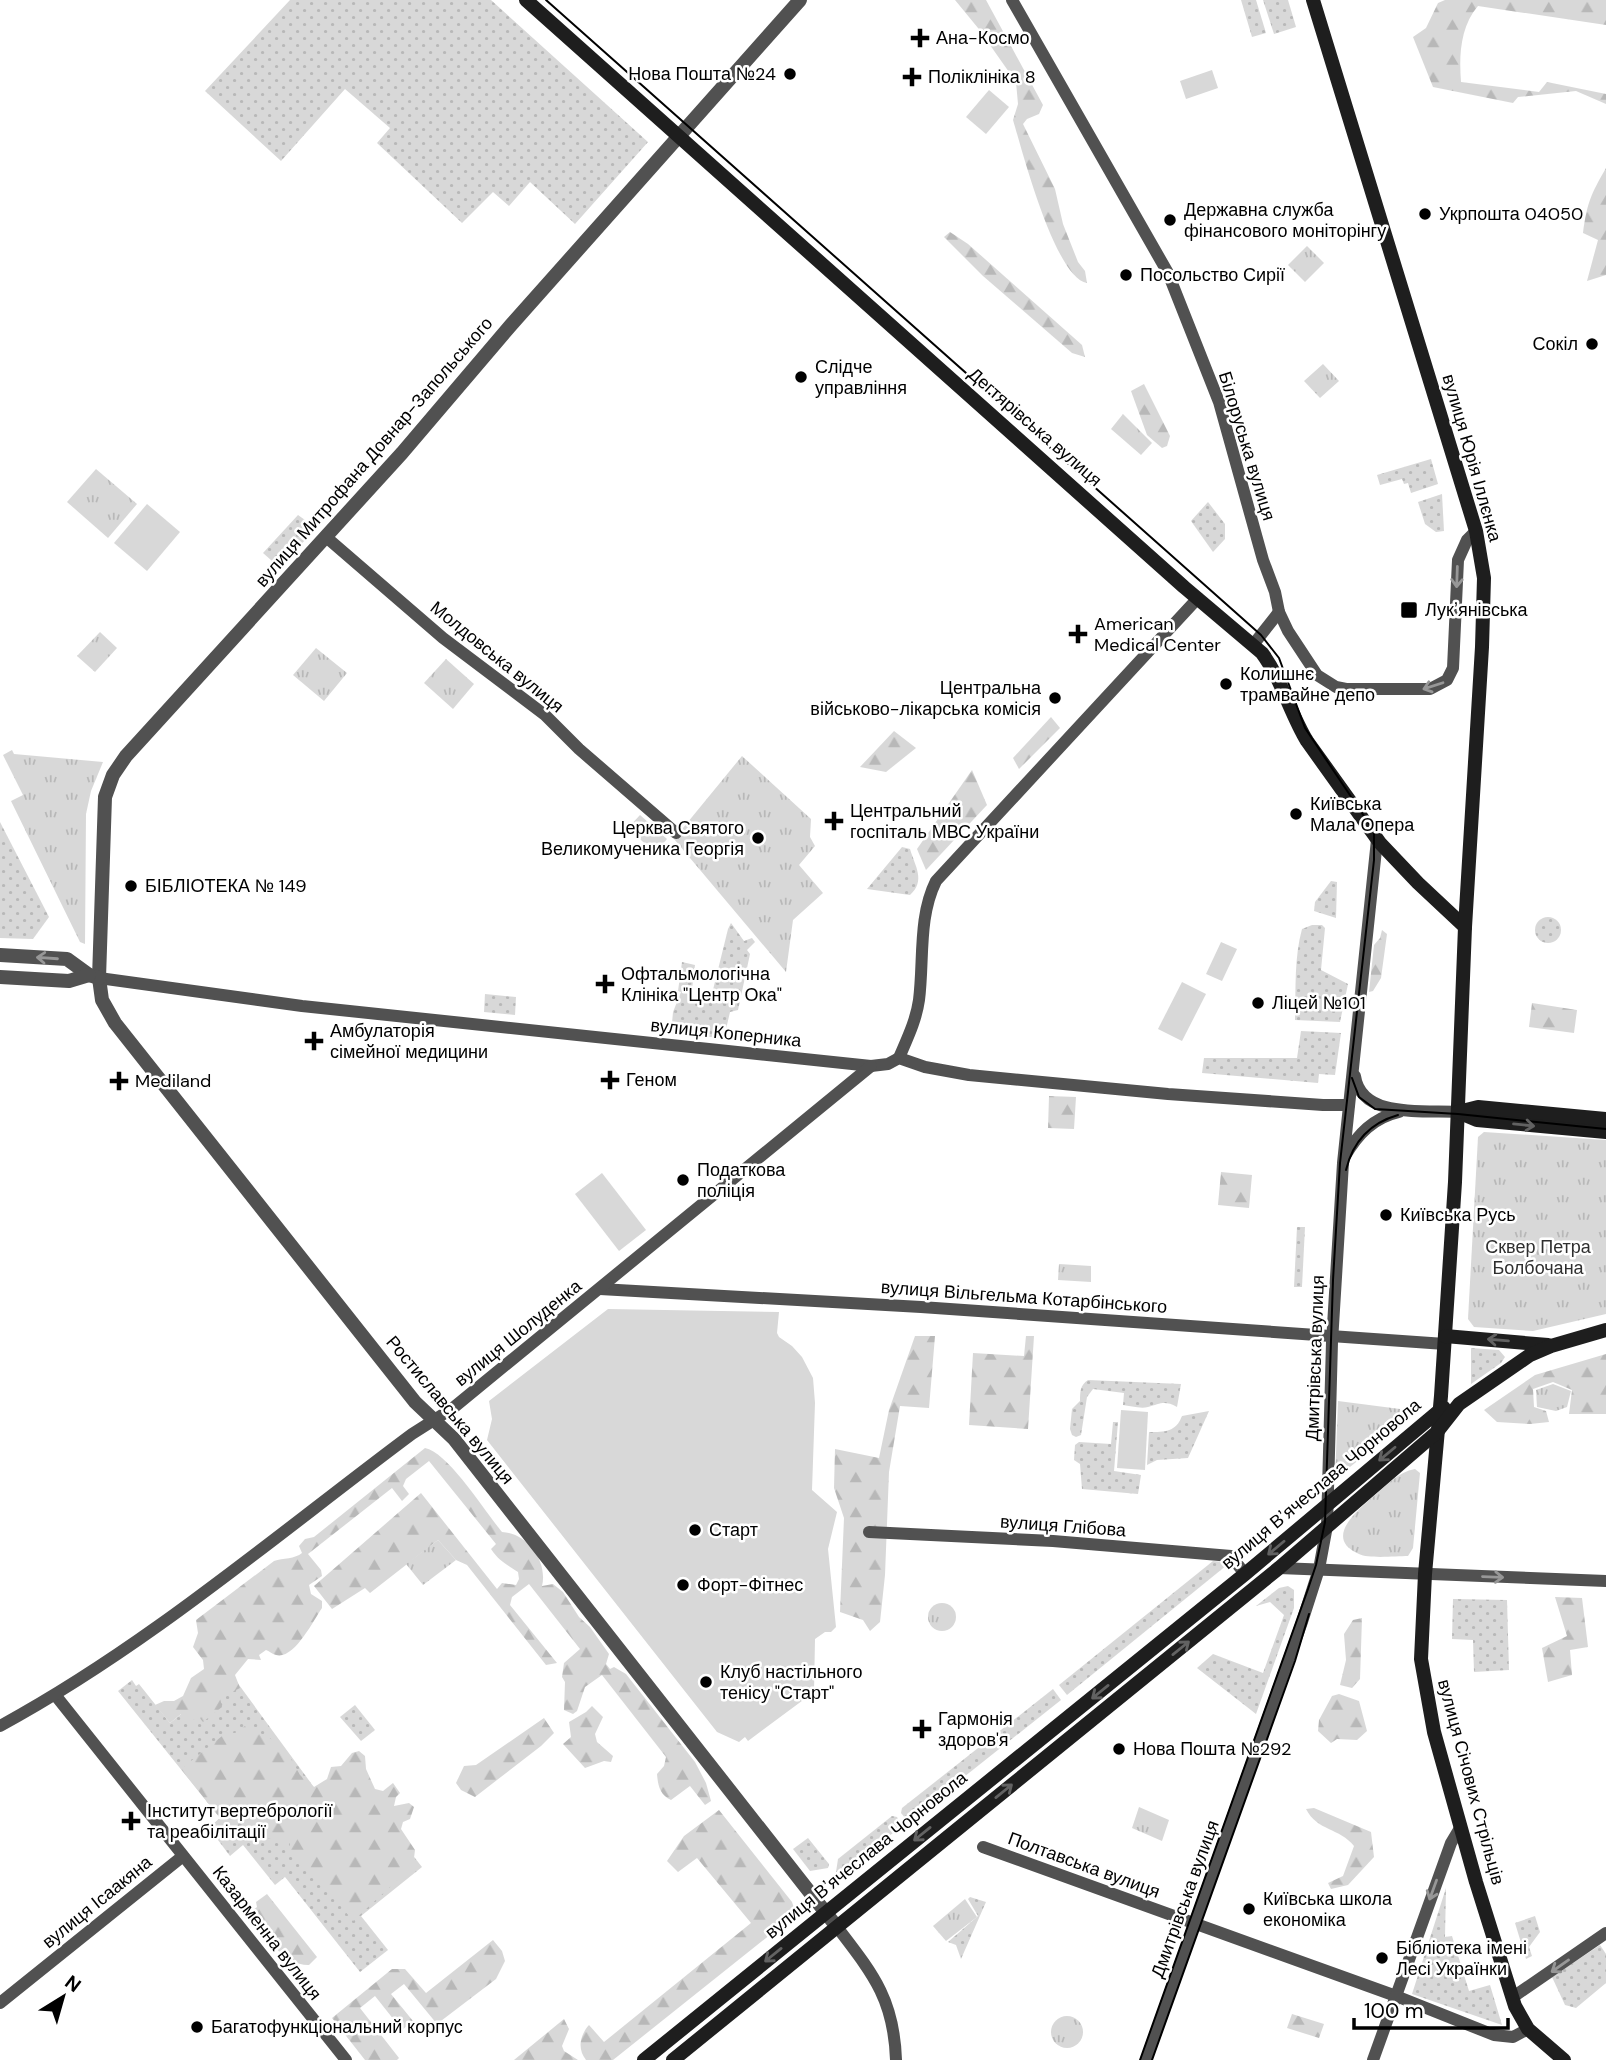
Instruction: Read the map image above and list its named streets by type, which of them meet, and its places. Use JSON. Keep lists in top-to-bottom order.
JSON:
{
  "streets": {
    "main road": [
      "Дегтярівська вулиця",
      "вулиця Юрія Іллєнка",
      "вулиця Вʼячеслава Чорновола",
      "вулиця Січових Стрільців"
    ],
    "street": [
      "Білоруська вулиця",
      "вулиця Митрофана Довнар-Запольського",
      "Молдовська вулиця",
      "вулиця Коперника",
      "вулиця Вільгельма Котарбінського",
      "вулиця Шолуденка",
      "Дмитрівська вулиця",
      "Ростиславська вулиця",
      "вулиця Глібова",
      "Полтавська вулиця",
      "вулиця Ісаакяна",
      "Казарменна вулиця"
    ]
  },
  "crossings": [
    ["Дегтярівська вулиця", "вулиця Митрофана Довнар-Запольського"],
    ["Дегтярівська вулиця", "вулиця Юрія Іллєнка"],
    ["Дегтярівська вулиця", "Дмитрівська вулиця"],
    ["Білоруська вулиця", "вулиця Юрія Іллєнка"],
    ["вулиця Митрофана Довнар-Запольського", "Молдовська вулиця"],
    ["вулиця Митрофана Довнар-Запольського", "вулиця Коперника"],
    ["вулиця Митрофана Довнар-Запольського", "Ростиславська вулиця"],
    ["вулиця Юрія Іллєнка", "вулиця Січових Стрільців"],
    ["вулиця Коперника", "вулиця Шолуденка"],
    ["вулиця Коперника", "Ростиславська вулиця"],
    ["вулиця Вільгельма Котарбінського", "вулиця Шолуденка"],
    ["вулиця Вільгельма Котарбінського", "Дмитрівська вулиця"],
    ["вулиця Вільгельма Котарбінського", "вулиця Січових Стрільців"],
    ["вулиця Шолуденка", "Ростиславська вулиця"],
    ["вулиця Шолуденка", "Казарменна вулиця"],
    ["Дмитрівська вулиця", "вулиця Вʼячеслава Чорновола"],
    ["Дмитрівська вулиця", "Полтавська вулиця"],
    ["Ростиславська вулиця", "вулиця Вʼячеслава Чорновола"],
    ["вулиця Вʼячеслава Чорновола", "вулиця Глібова"],
    ["вулиця Вʼячеслава Чорновола", "вулиця Січових Стрільців"],
    ["вулиця Січових Стрільців", "Полтавська вулиця"],
    ["вулиця Ісаакяна", "Казарменна вулиця"]
  ],
  "parks": ["Сквер Петра Болбочана"],
  "places": {
    "health": [
      "Ана-Космо",
      "Поліклініка 8",
      "American Medical Center",
      "Центральний госпіталь МВС України",
      "Офтальмологічна Клініка \"Центр Ока\"",
      "Амбулаторія сімейної медицини",
      "Геном",
      "Mediland",
      "Гармонія здоров'я",
      "Інститут вертебрології та реабілітації"
    ],
    "other": [
      "Нова Пошта №24",
      "Укрпошта 04050",
      "Державна служба фінансового моніторінгу",
      "Посольство Сирії",
      "Сокіл",
      "Слідче управління",
      "Колишнє трамвайне депо",
      "Центральна військово-лікарська комісія",
      "Київська Мала Опера",
      "Церква Святого Великомученика Георгія",
      "БІБЛІОТЕКА № 149",
      "Ліцей №101",
      "Податкова поліція",
      "Київська Русь",
      "Старт",
      "Форт-Фітнес",
      "Клуб настільного тенісу \"Старт\"",
      "Нова Пошта №292",
      "Київська школа економіка",
      "Бібліотека імені Лесі Українки",
      "Багатофункціональний корпус"
    ],
    "transit": ["Лукʼянівська"]
  },
  "scale_bar": "100 m",
  "north": "top right"
}
